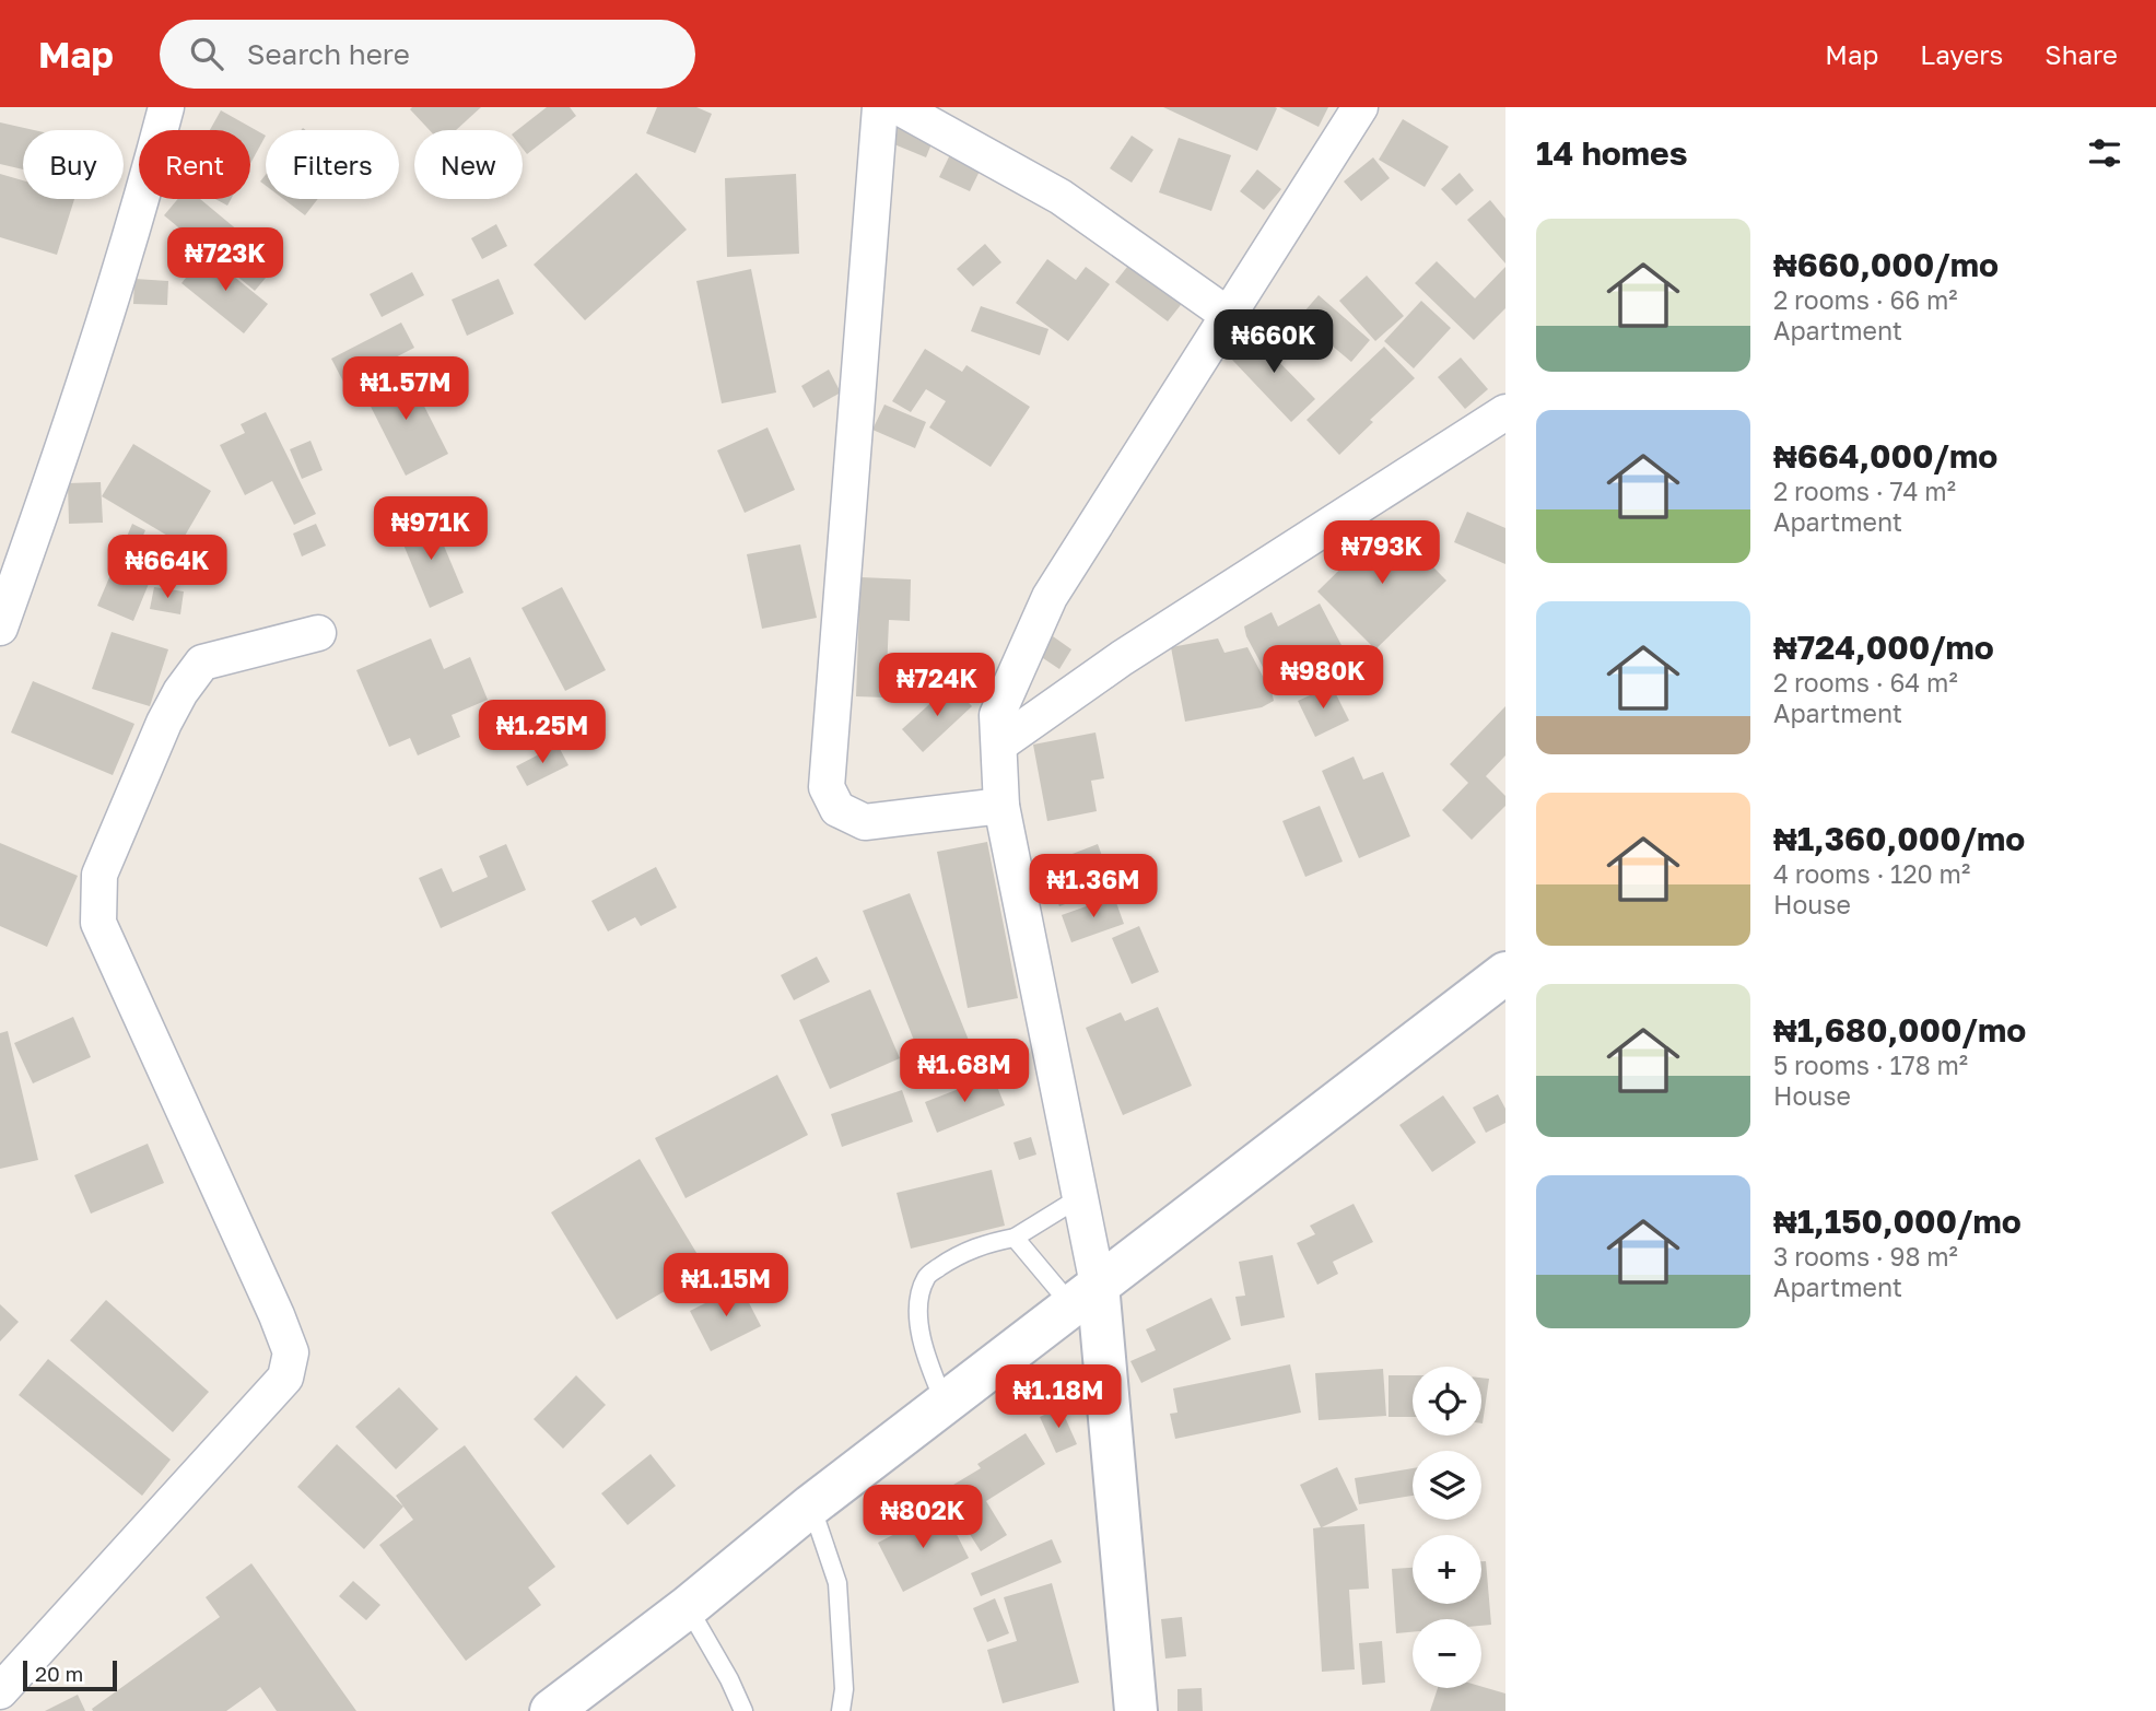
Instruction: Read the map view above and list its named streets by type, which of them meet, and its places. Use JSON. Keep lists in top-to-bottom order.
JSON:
{
  "scale_bar": "20 m",
  "page": {
    "header": "Map",
    "search": "Search here",
    "nav": ["Map", "Layers", "Share"],
    "heading": "14 homes",
    "chip": [
      "Buy",
      "Rent",
      "Filters",
      "New"
    ],
    "list": [
      {
        "name": "₦660,000/mo",
        "note": "2 rooms · 66 m² · Apartment"
      },
      {
        "name": "₦664,000/mo",
        "note": "2 rooms · 74 m² · Apartment"
      },
      {
        "name": "₦724,000/mo",
        "note": "2 rooms · 64 m² · Apartment"
      },
      {
        "name": "₦1,360,000/mo",
        "note": "4 rooms · 120 m² · House"
      },
      {
        "name": "₦1,680,000/mo",
        "note": "5 rooms · 178 m² · House"
      },
      {
        "name": "₦1,150,000/mo",
        "note": "3 rooms · 98 m² · Apartment"
      }
    ],
    "price": [
      "₦723K",
      "₦660K",
      "₦1.57M",
      "₦971K",
      "₦793K",
      "₦664K",
      "₦980K",
      "₦724K",
      "₦1.25M",
      "₦1.36M",
      "₦1.68M",
      "₦1.15M",
      "₦1.18M",
      "₦802K"
    ],
    "map_buttons": ["+", "−"],
    "scale": "20 m"
  }
}
